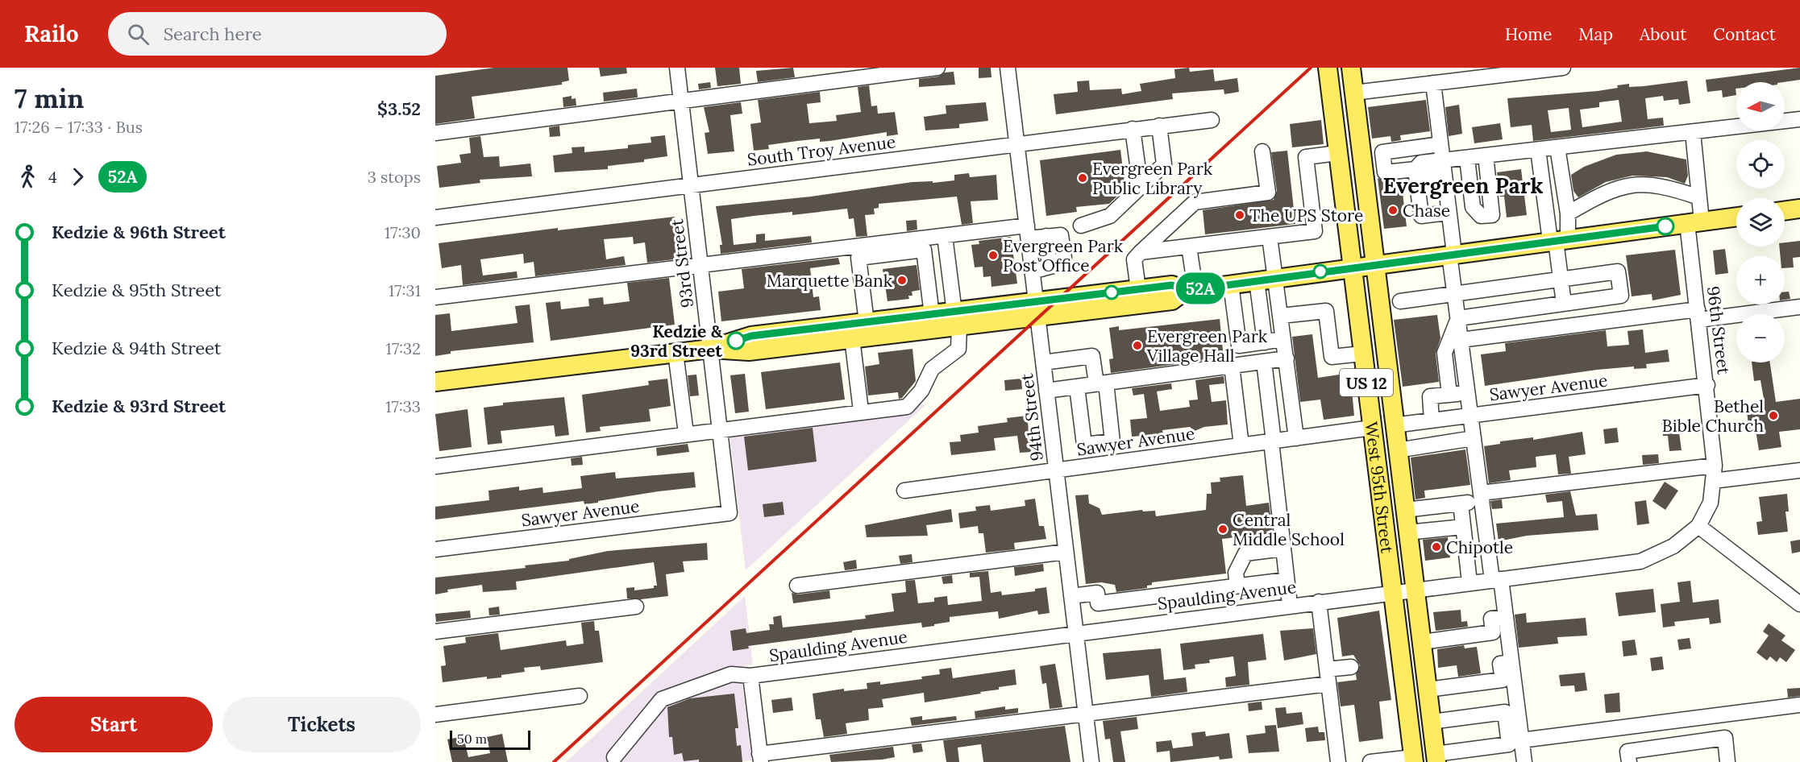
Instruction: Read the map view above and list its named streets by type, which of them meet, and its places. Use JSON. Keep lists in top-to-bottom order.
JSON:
{
  "streets": {
    "main road": ["US 12", "West 95th Street"],
    "street": [
      "South Troy Avenue",
      "93rd Street",
      "96th Street",
      "Sawyer Avenue",
      "94th Street",
      "Spaulding Avenue"
    ]
  },
  "crossings": [
    ["South Troy Avenue", "93rd Street"],
    ["South Troy Avenue", "94th Street"],
    ["93rd Street", "Sawyer Avenue"],
    ["96th Street", "Sawyer Avenue"],
    ["96th Street", "Spaulding Avenue"],
    ["Sawyer Avenue", "94th Street"],
    ["Sawyer Avenue", "West 95th Street"],
    ["94th Street", "Spaulding Avenue"],
    ["West 95th Street", "Spaulding Avenue"]
  ],
  "districts": ["Evergreen Park"],
  "places": [
    "Evergreen Park Public Library",
    "Chase",
    "The UPS Store",
    "Evergreen Park Post Office",
    "Marquette Bank",
    "Kedzie & 93rd Street",
    "Evergreen Park Village Hall",
    "Bethel Bible Church",
    "Central Middle School",
    "Chipotle"
  ],
  "lines": ["bus line 52A"],
  "scale_bar": "50 m",
  "north": "left",
  "page": {
    "header": "Railo",
    "search": "Search here",
    "nav": [
      "Home",
      "Map",
      "About",
      "Contact"
    ],
    "heading": ["7 min", "17:26 – 17:33 · Bus", "$3.52"],
    "on_map": "52A",
    "map_buttons": ["+", "−"],
    "legs": ["4", "52A", "3 stops"],
    "list": [
      {
        "name": "Kedzie & 96th Street",
        "value": "17:30"
      },
      {
        "name": "Kedzie & 95th Street",
        "value": "17:31"
      },
      {
        "name": "Kedzie & 94th Street",
        "value": "17:32"
      },
      {
        "name": "Kedzie & 93rd Street",
        "value": "17:33"
      }
    ],
    "buttons": ["Start", "Tickets"],
    "scale": "50 m"
  }
}
